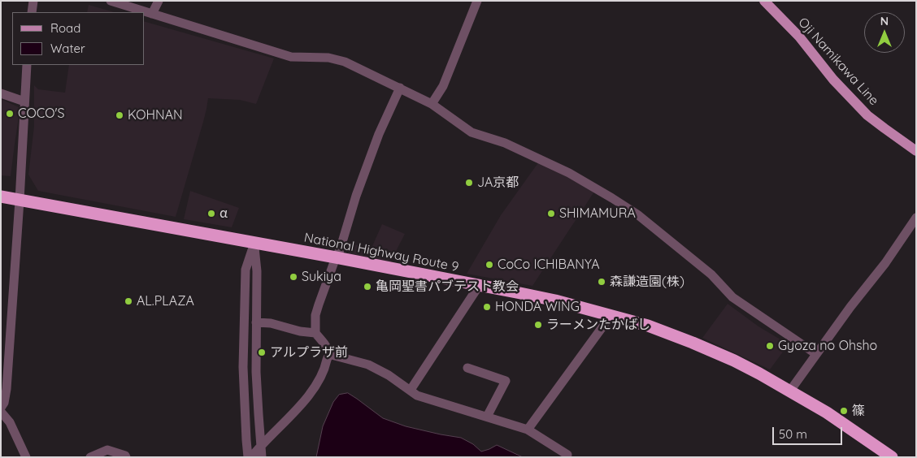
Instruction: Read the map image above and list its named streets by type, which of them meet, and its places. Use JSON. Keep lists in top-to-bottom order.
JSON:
{
  "streets": {
    "highway": ["National Highway Route 9"],
    "main road": ["Oji Namikawa Line"]
  },
  "places": [
    "COCO'S",
    "KOHNAN",
    "JA京都",
    "α",
    "SHIMAMURA",
    "CoCo ICHIBANYA",
    "Sukiya",
    "森謙造園(株)",
    "亀岡聖書パブテスト教会",
    "AL.PLAZA",
    "HONDA WING",
    "ラーメンたかばし",
    "Gyoza no Ohsho",
    "アルプラザ前",
    "篠"
  ],
  "legend": ["Road", "Water"],
  "scale_bar": "50 m",
  "north": "top"
}
